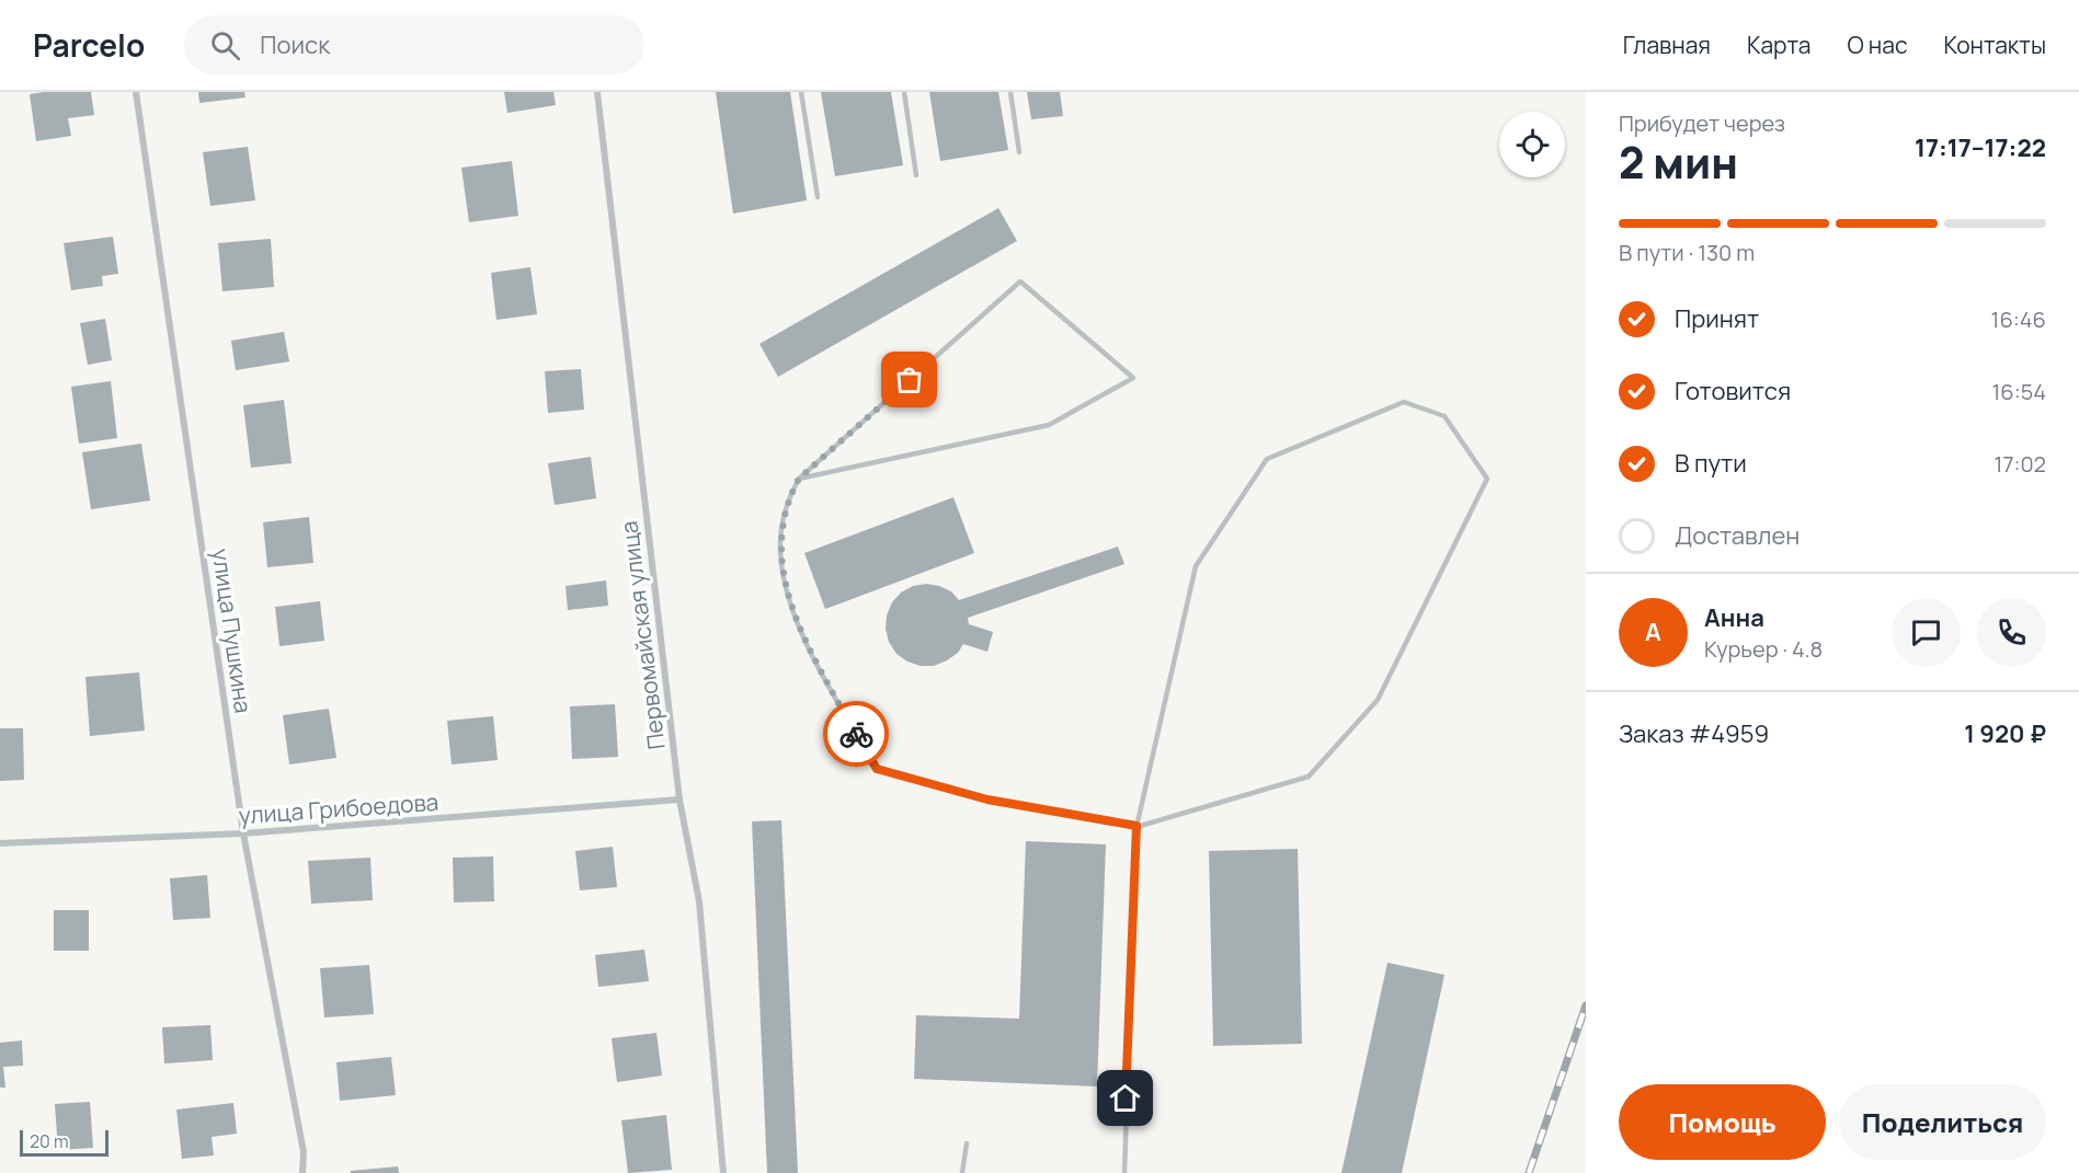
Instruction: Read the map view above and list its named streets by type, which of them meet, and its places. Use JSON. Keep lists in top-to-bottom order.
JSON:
{
  "streets": {
    "street": ["улица Пушкина", "Первомайская улица", "улица Грибоедова"]
  },
  "crossings": [
    ["улица Пушкина", "улица Грибоедова"],
    ["Первомайская улица", "улица Грибоедова"]
  ],
  "scale_bar": "20 m",
  "page": {
    "header": "Parcelo",
    "search": "Поиск",
    "nav": [
      "Главная",
      "Карта",
      "О нас",
      "Контакты"
    ],
    "heading": ["2 мин", "Прибудет через", "17:17–17:22"],
    "panel": [
      "Анна",
      "Курьер · 4.8",
      "Заказ #4959",
      "1 920 ₽"
    ],
    "bar": "В пути · 130 m",
    "list": [
      ["Принят", "16:46"],
      ["Готовится", "16:54"],
      ["В пути", "17:02"],
      "Доставлен"
    ],
    "round": "А",
    "buttons": ["Помощь", "Поделиться"],
    "scale": "20 m"
  }
}
